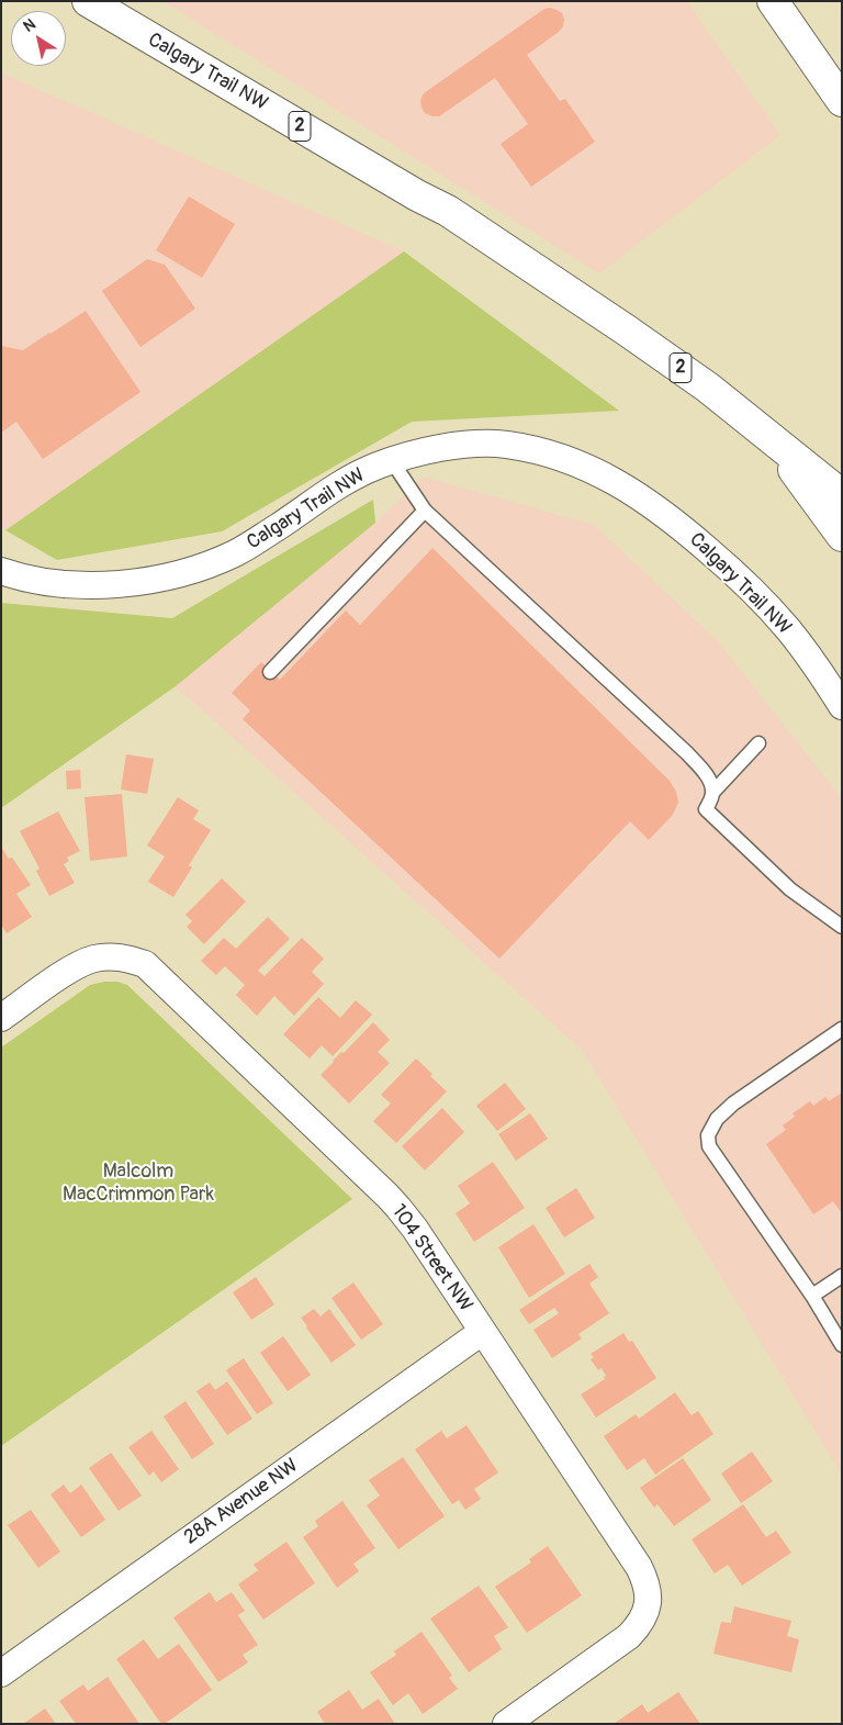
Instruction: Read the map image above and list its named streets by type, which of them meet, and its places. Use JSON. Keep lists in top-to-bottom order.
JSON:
{
  "streets": {
    "highway": ["Calgary Trail NW", "2"],
    "street": ["104 Street NW", "28A Avenue NW"]
  },
  "crossings": [
    ["104 Street NW", "28A Avenue NW"]
  ],
  "parks": ["Malcolm MacCrimmon Park"],
  "north": "top left"
}
